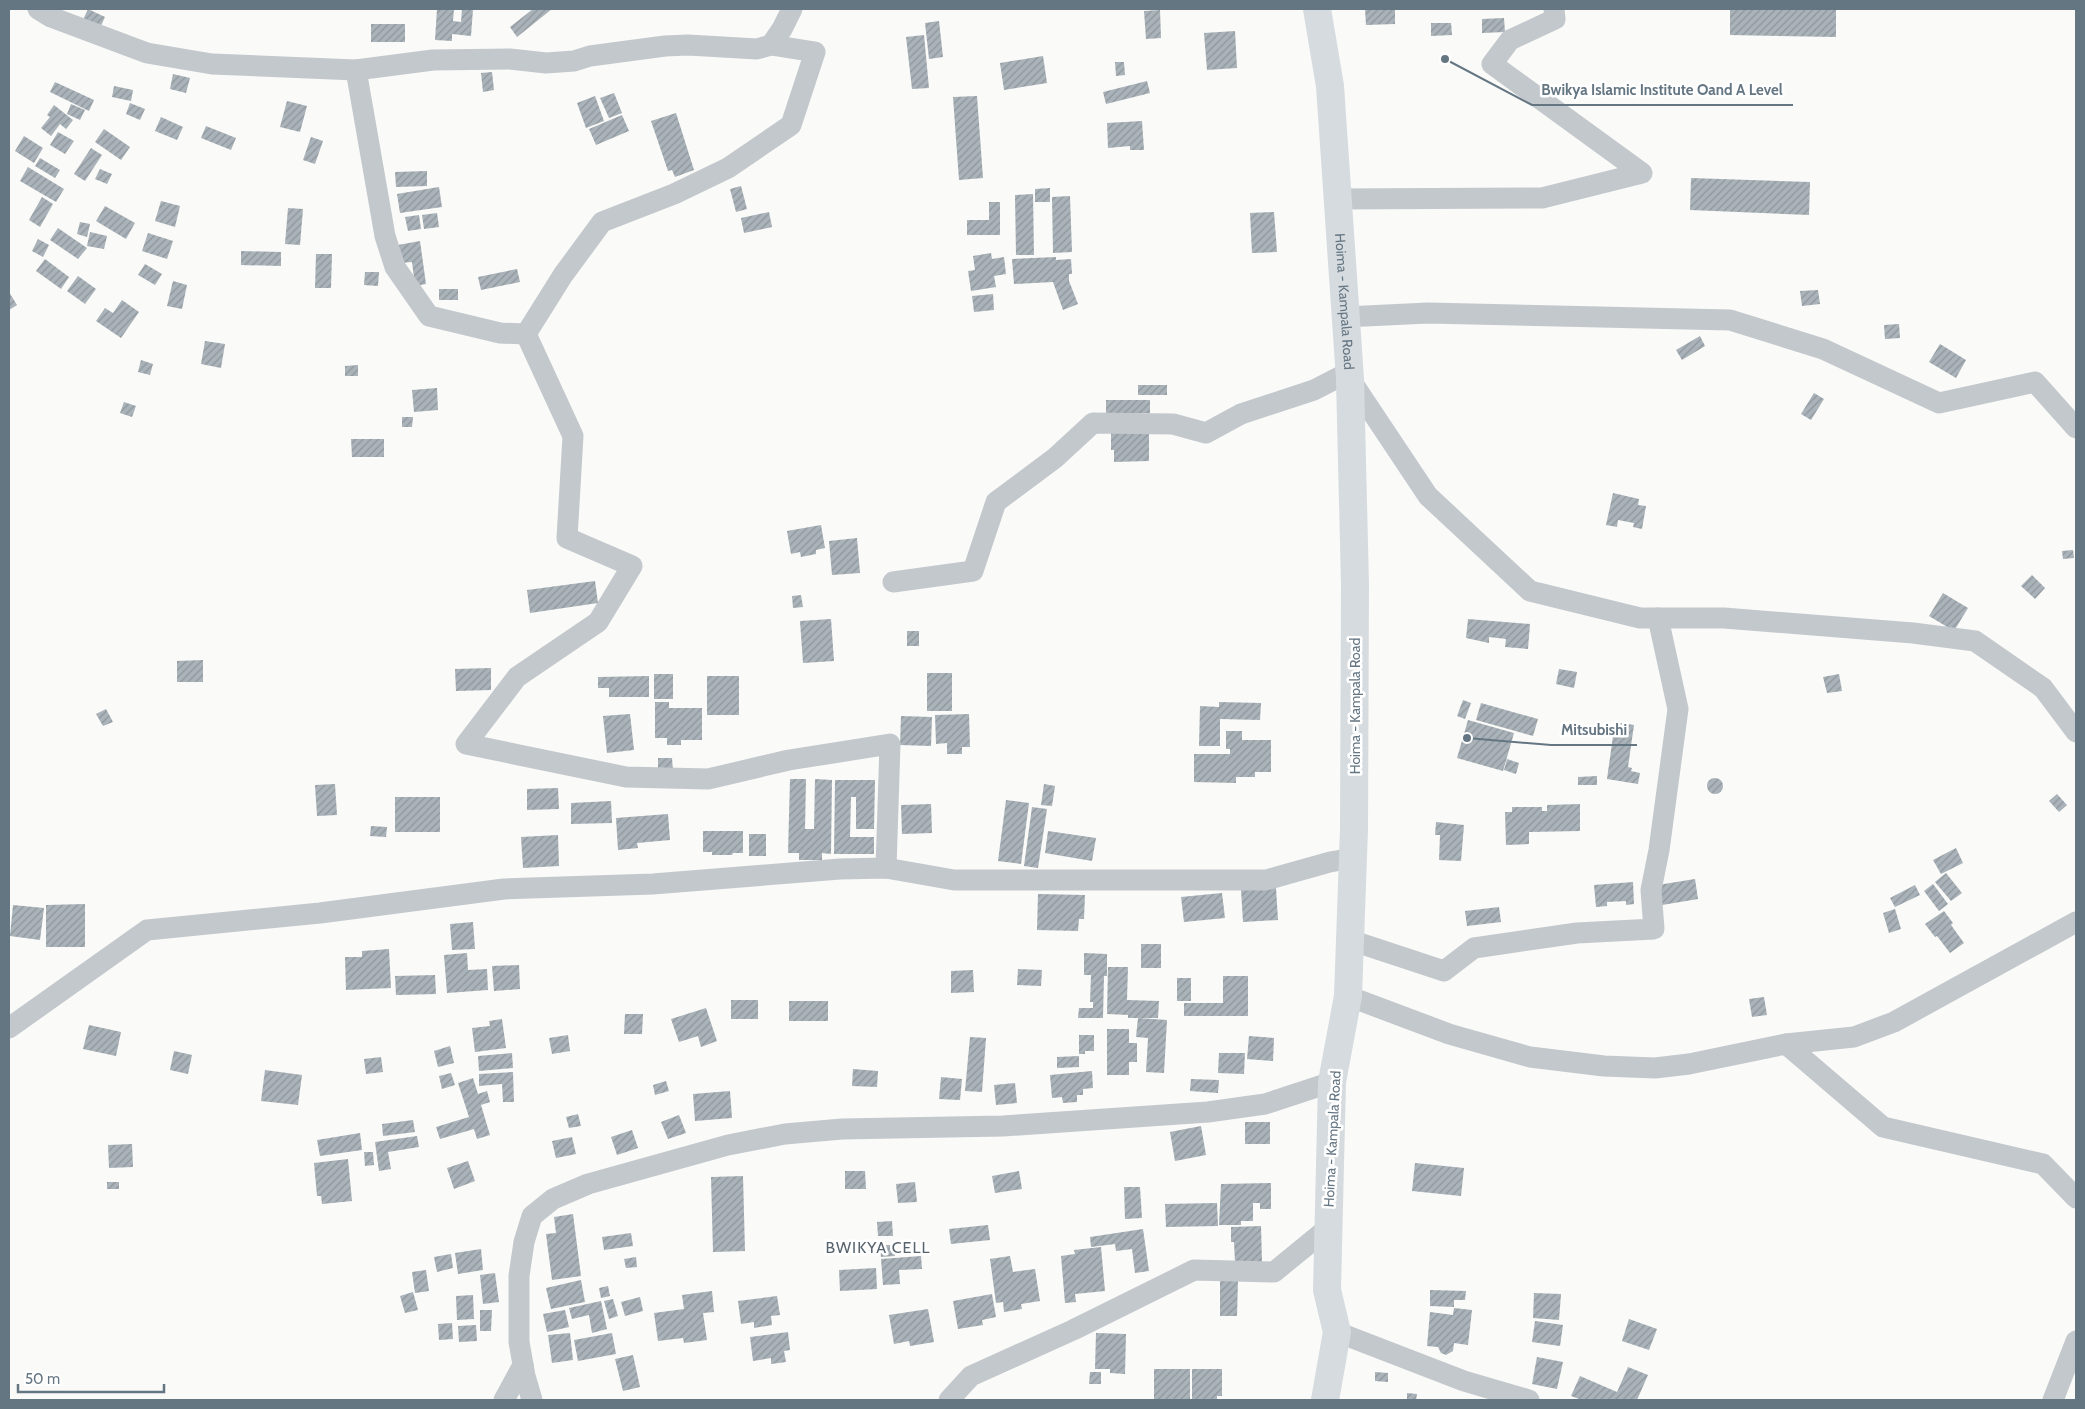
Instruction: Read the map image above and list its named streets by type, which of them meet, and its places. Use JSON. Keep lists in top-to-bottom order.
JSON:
{
  "streets": {
    "main road": ["Hoima - Kampala Road"]
  },
  "districts": ["BWIKYA CELL"],
  "places": ["Bwikya Islamic Institute Oand A Level", "Mitsubishi"],
  "scale_bar": "50 m"
}
